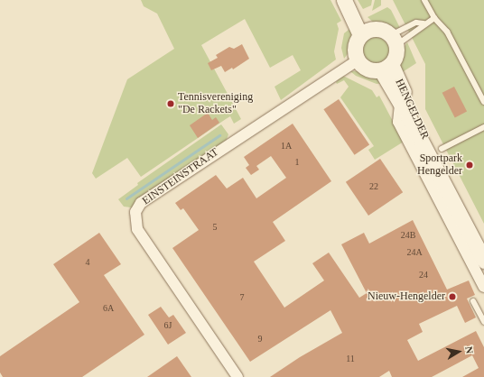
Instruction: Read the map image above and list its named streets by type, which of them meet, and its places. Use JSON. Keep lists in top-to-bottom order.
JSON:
{
  "streets": {
    "main road": ["HENGELDER"],
    "street": ["EINSTEINSTRAAT"]
  },
  "crossings": [
    ["HENGELDER", "EINSTEINSTRAAT"]
  ],
  "places": ["Tennisvereniging \"De Rackets\"", "Sportpark Hengelder", "Nieuw-Hengelder"],
  "house_numbers": [
    "1A",
    "1",
    "22",
    "5",
    "24B",
    "24A",
    "4",
    "24",
    "7",
    "6A",
    "6J",
    "9",
    "11"
  ],
  "north": "right"
}
